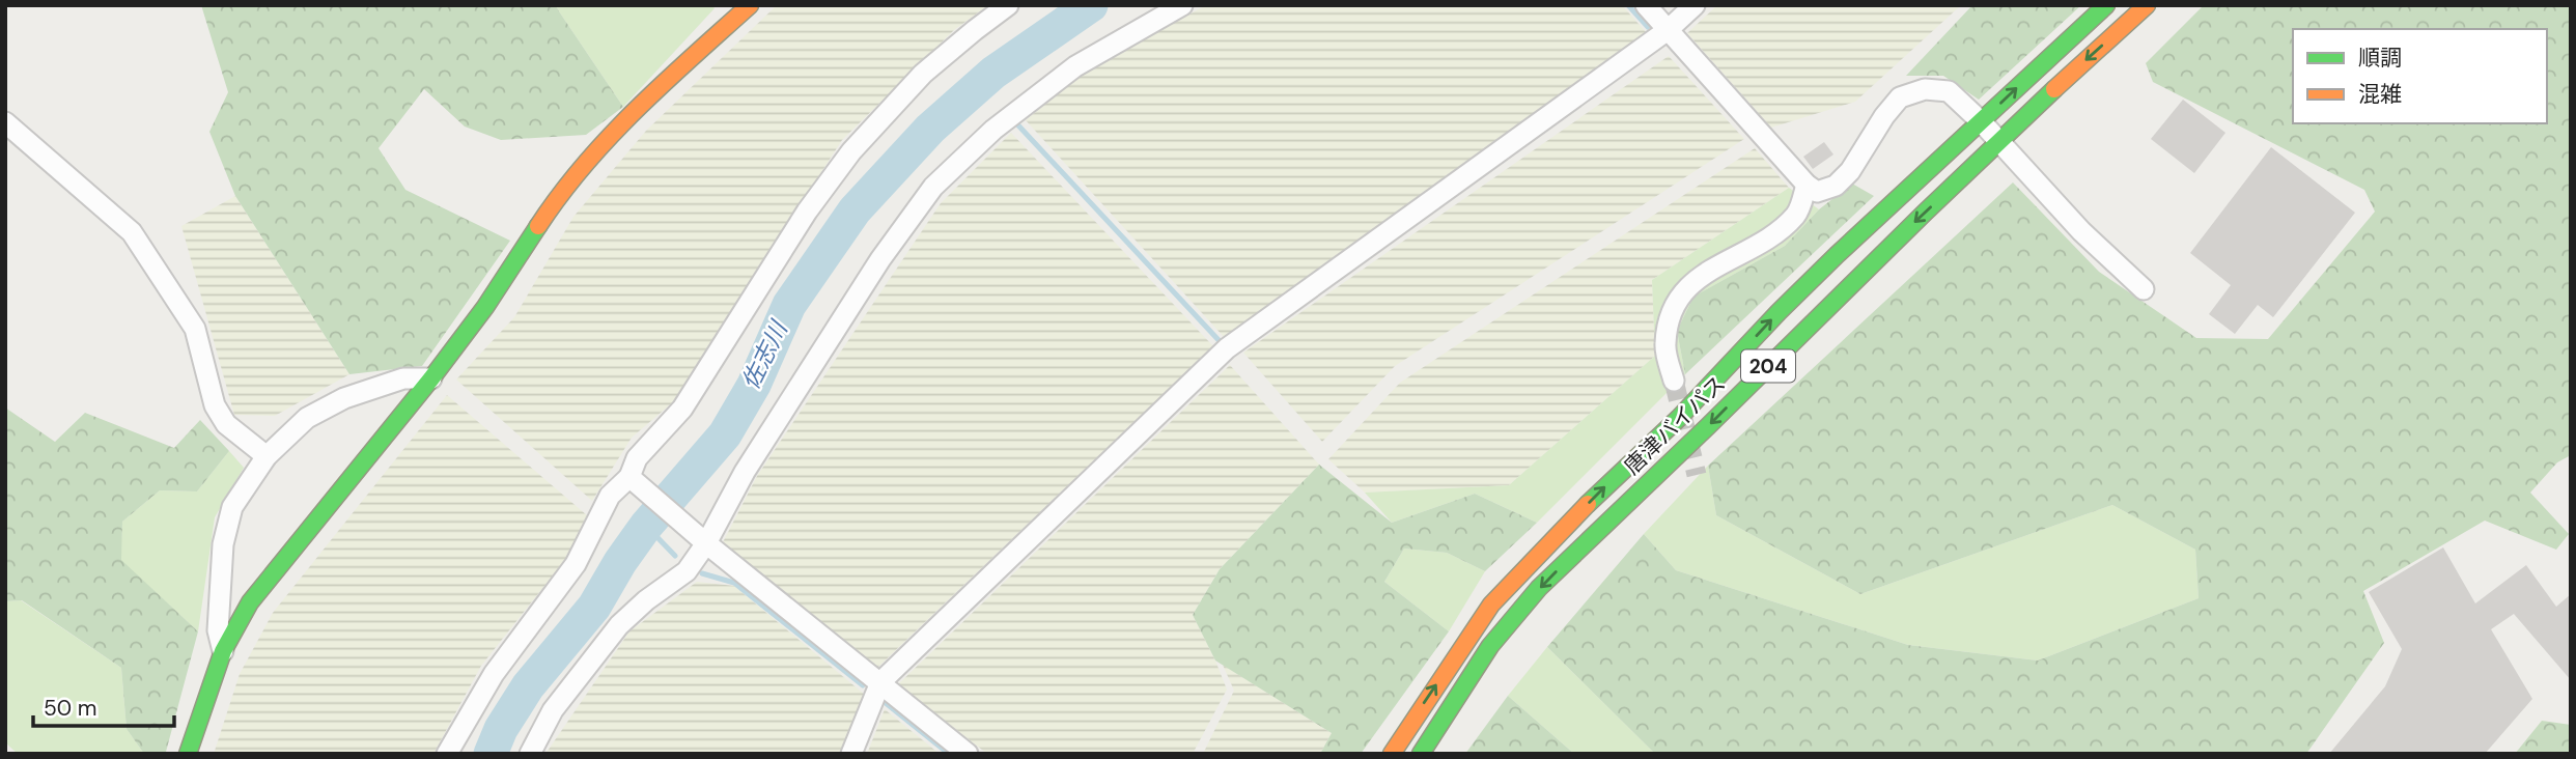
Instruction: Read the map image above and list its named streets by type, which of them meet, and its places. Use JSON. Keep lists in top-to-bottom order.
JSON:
{
  "streets": {
    "main road": ["204", "唐津バイパス"]
  },
  "water": ["佐志川"],
  "legend": ["順調", "混雑"],
  "scale_bar": "50 m"
}
